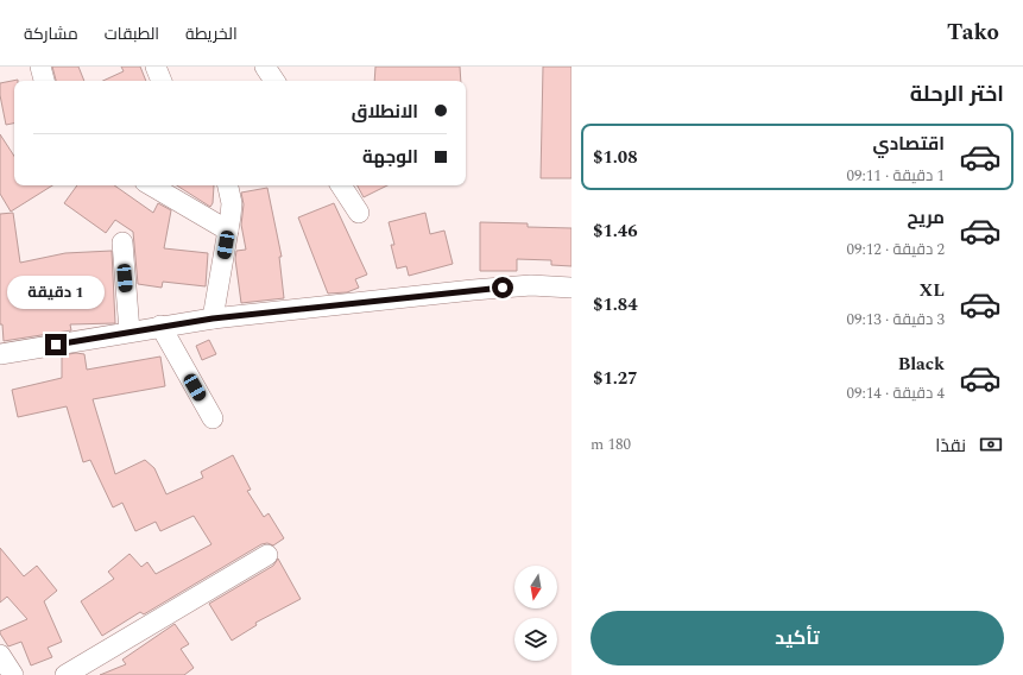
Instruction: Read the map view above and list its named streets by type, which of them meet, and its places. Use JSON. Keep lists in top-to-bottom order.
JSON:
{
  "north": "bottom",
  "page": {
    "header": "Tako",
    "nav": ["الخريطة", "الطبقات", "مشاركة"],
    "heading": "اختر الرحلة",
    "banner": ["الانطلاق", "الوجهة"],
    "list": [
      {
        "name": "اقتصادي",
        "note": "1 دقيقة · 09:11",
        "value": "$1.08"
      },
      {
        "name": "مريح",
        "note": "2 دقيقة · 09:12",
        "value": "$1.46"
      },
      {
        "name": "XL",
        "note": "3 دقيقة · 09:13",
        "value": "$1.84"
      },
      {
        "name": "Black",
        "note": "4 دقيقة · 09:14",
        "value": "$1.27"
      }
    ],
    "bubble": "1 دقيقة",
    "pay": ["نقدًا", "180 m"],
    "buttons": "تأكيد"
  }
}
